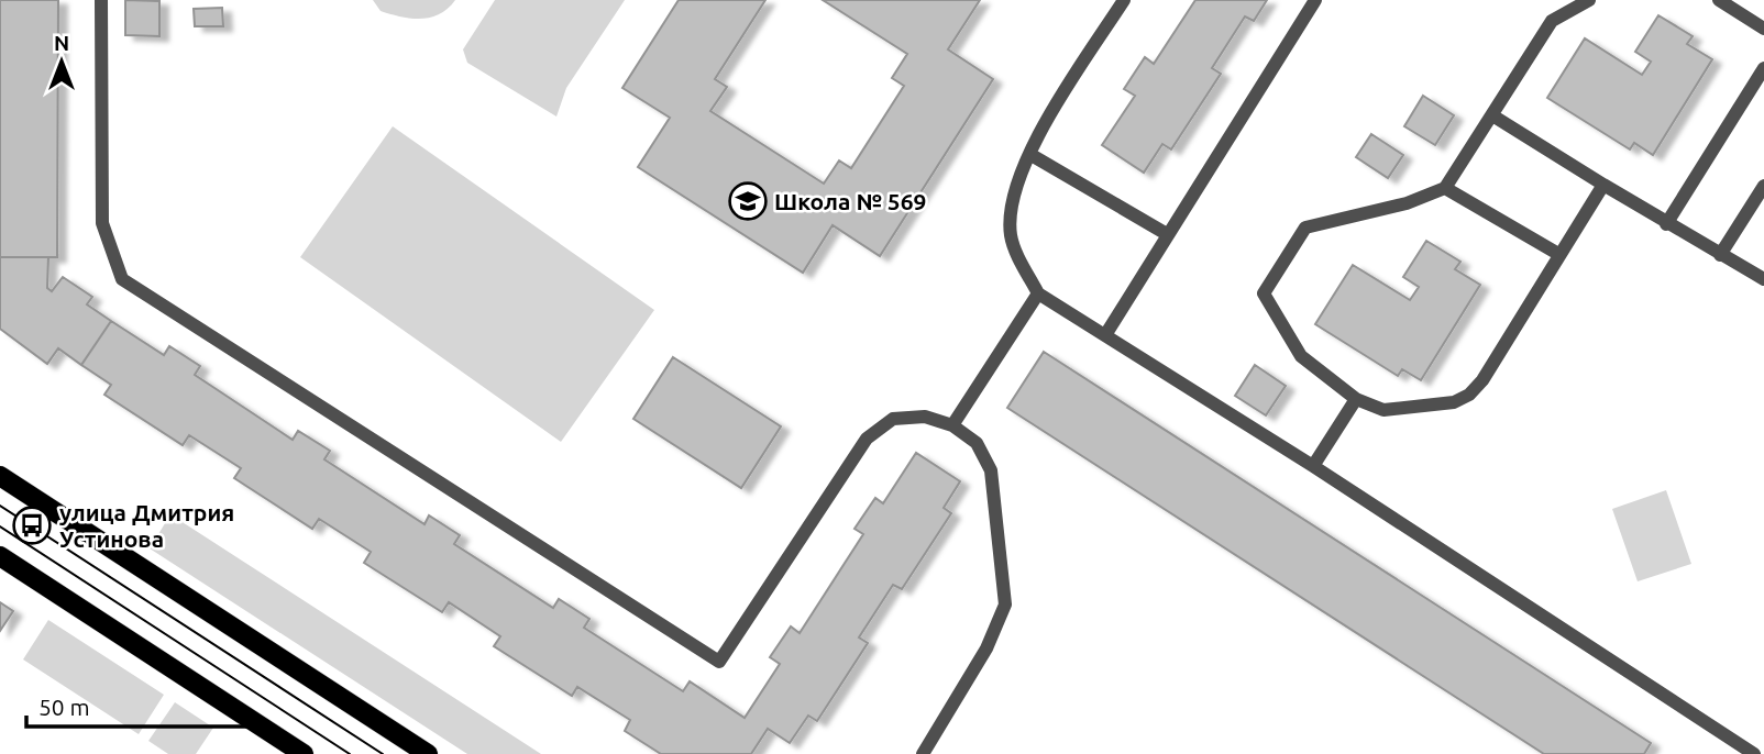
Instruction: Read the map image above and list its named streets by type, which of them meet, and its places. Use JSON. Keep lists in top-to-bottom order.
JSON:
{
  "places": {
    "school or university": ["Школа № 569"],
    "bus stop": ["улица Дмитрия Устинова"]
  },
  "scale_bar": "50 m",
  "north": "top"
}
